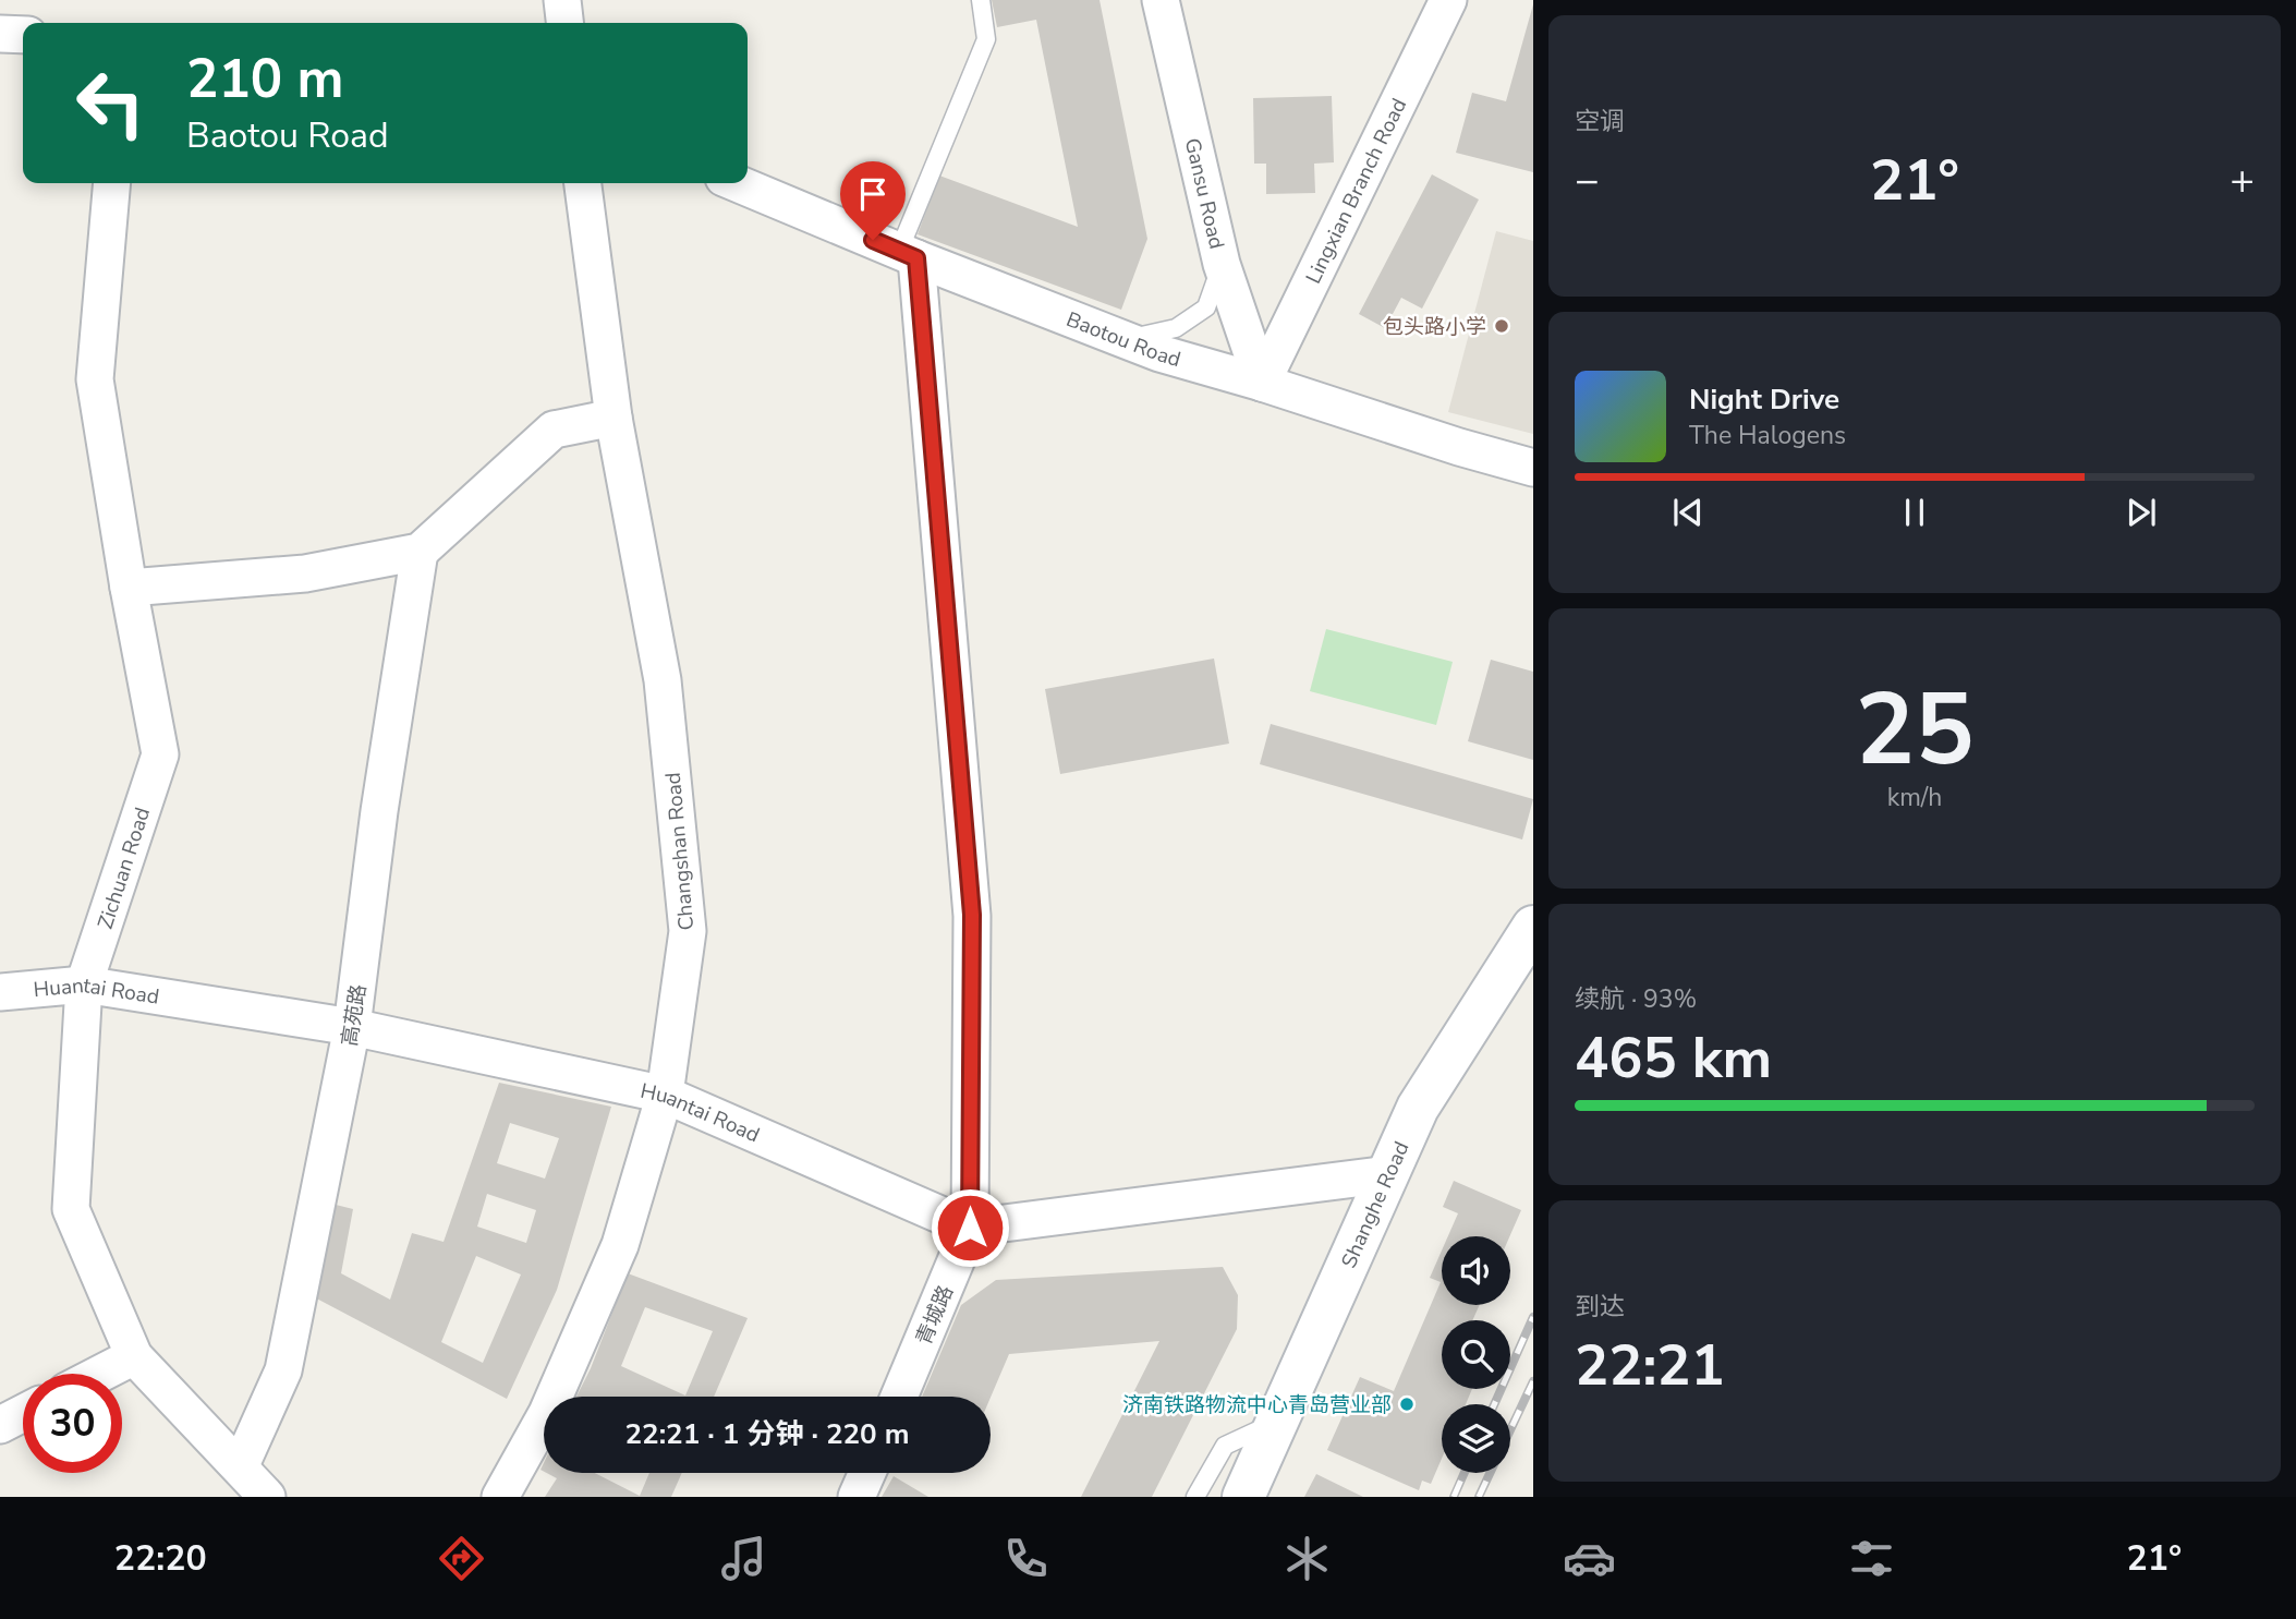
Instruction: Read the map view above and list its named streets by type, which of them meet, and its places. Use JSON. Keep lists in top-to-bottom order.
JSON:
{
  "streets": {
    "street": [
      "Lingxian Branch Road",
      "Gansu Road",
      "Baotou Road",
      "Changshan Road",
      "Zichuan Road",
      "Huantai Road",
      "高苑路",
      "Shanghe Road",
      "青城路"
    ]
  },
  "crossings": [
    ["Lingxian Branch Road", "Gansu Road"],
    ["Lingxian Branch Road", "Baotou Road"],
    ["Gansu Road", "Baotou Road"],
    ["Baotou Road", "青城路"],
    ["Changshan Road", "Huantai Road"],
    ["Zichuan Road", "Huantai Road"],
    ["Zichuan Road", "高苑路"],
    ["Huantai Road", "高苑路"],
    ["Huantai Road", "青城路"]
  ],
  "places": ["包头路小学", "济南铁路物流中心青岛营业部"],
  "page": {
    "tile": [
      "空调",
      ["25", "km/h"],
      ["续航 · 93%", "465 km"],
      ["到达", "22:21"]
    ],
    "turn": ["210 m", "Baotou Road"],
    "heat": ["−", "21°", "+"],
    "song": ["Night Drive", "The Halogens"],
    "limit": "30",
    "trip": "22:21 · 1 分钟 · 220 m",
    "tabs": ["22:20", "21°"]
  }
}
